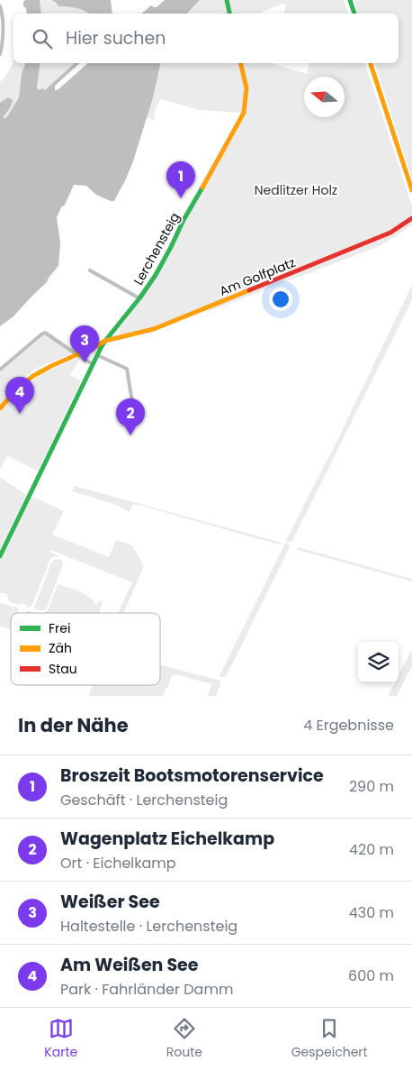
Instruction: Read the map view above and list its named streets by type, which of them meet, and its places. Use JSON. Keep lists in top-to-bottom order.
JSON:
{
  "streets": {
    "street": ["Lerchensteig", "Am Golfplatz"]
  },
  "crossings": [
    ["Lerchensteig", "Am Golfplatz"]
  ],
  "parks": ["Nedlitzer Holz"],
  "legend": ["Frei", "Zäh", "Stau"],
  "north": "left",
  "page": {
    "search": "Hier suchen",
    "pins": [
      "1",
      "3",
      "4",
      "2"
    ],
    "heading": ["In der Nähe", "4 Ergebnisse"],
    "list": [
      {
        "mark": "1",
        "name": "Broszeit Bootsmotorenservice",
        "note": "Geschäft · Lerchensteig",
        "value": "290 m"
      },
      {
        "mark": "2",
        "name": "Wagenplatz Eichelkamp",
        "note": "Ort · Eichelkamp",
        "value": "420 m"
      },
      {
        "mark": "3",
        "name": "Weißer See",
        "note": "Haltestelle · Lerchensteig",
        "value": "430 m"
      },
      {
        "mark": "4",
        "name": "Am Weißen See",
        "note": "Park · Fahrländer Damm",
        "value": "600 m"
      }
    ],
    "nav": ["Karte", "Route", "Gespeichert"]
  }
}
